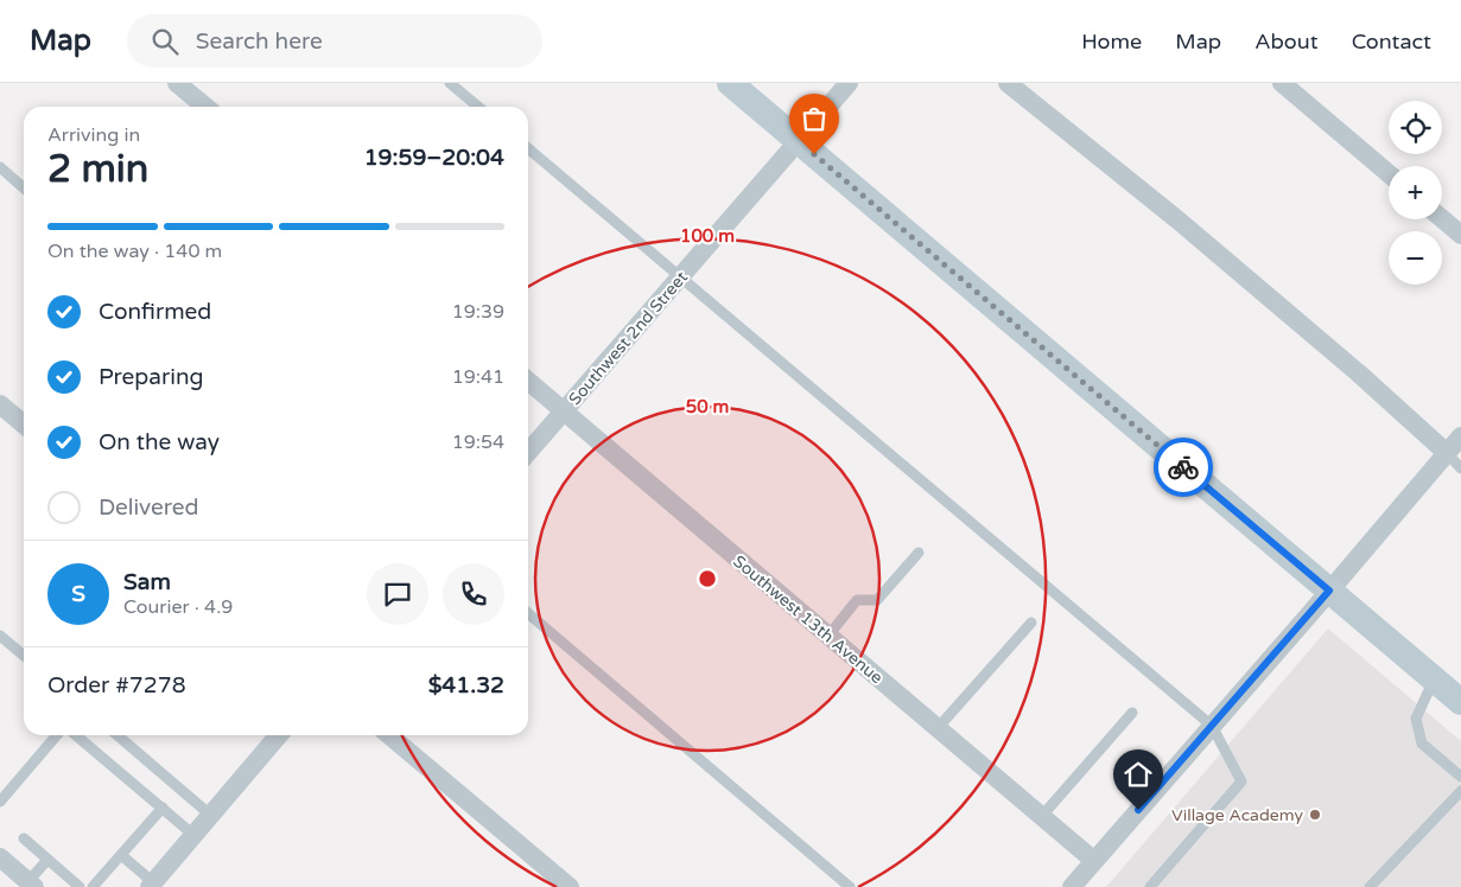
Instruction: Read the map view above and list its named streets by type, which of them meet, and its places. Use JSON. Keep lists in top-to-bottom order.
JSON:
{
  "streets": {
    "street": ["Southwest 2nd Street", "Southwest 13th Avenue"]
  },
  "crossings": [
    ["Southwest 2nd Street", "Southwest 13th Avenue"]
  ],
  "places": ["Village Academy"],
  "page": {
    "header": "Map",
    "search": "Search here",
    "nav": [
      "Home",
      "Map",
      "About",
      "Contact"
    ],
    "map_buttons": ["+", "−"],
    "heading": ["2 min", "Arriving in", "19:59–20:04"],
    "panel": [
      "Sam",
      "Courier · 4.9",
      "Order #7278",
      "$41.32"
    ],
    "bar": "On the way · 140 m",
    "list": [
      ["Confirmed", "19:39"],
      ["Preparing", "19:41"],
      ["On the way", "19:54"],
      "Delivered"
    ],
    "round": "S"
  },
  "rings": ["100 m", "50 m"]
}
